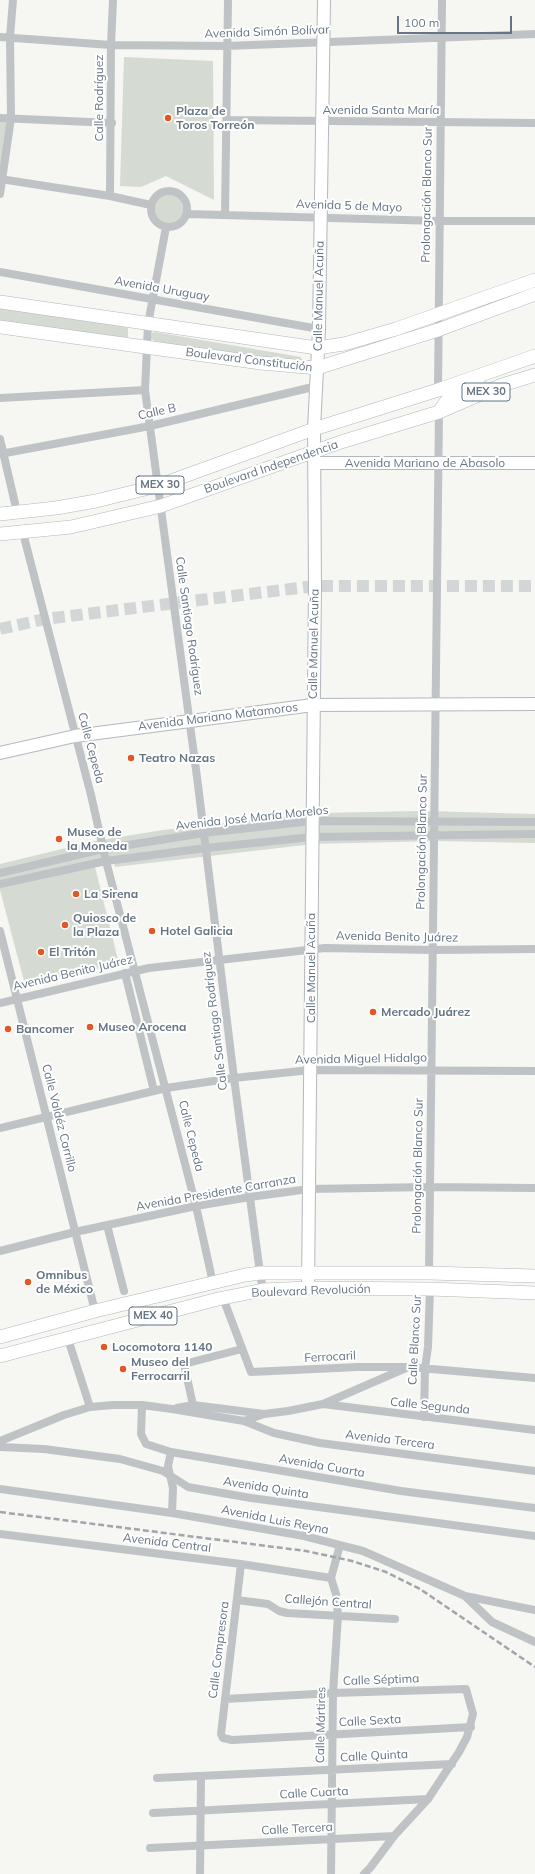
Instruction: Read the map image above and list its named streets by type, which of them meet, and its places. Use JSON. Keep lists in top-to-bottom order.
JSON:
{
  "streets": {
    "main road": [
      "Boulevard Constitución",
      "MEX 30",
      "Boulevard Independencia",
      "Boulevard Revolución",
      "MEX 40"
    ],
    "street": [
      "Avenida Simón Bolívar",
      "Calle Rodríguez",
      "Avenida Santa María",
      "Prolongación Blanco Sur",
      "Avenida 5 de Mayo",
      "Avenida Uruguay",
      "Calle Manuel Acuña",
      "Calle B",
      "Avenida Mariano de Abasolo",
      "Calle Santiago Rodríguez",
      "Avenida Mariano Matamoros",
      "Calle Cepeda",
      "Avenida José María Morelos",
      "Avenida Benito Juárez",
      "Avenida Miguel Hidalgo",
      "Calle Valdéz Carrillo",
      "Avenida Presidente Carranza",
      "Calle Blanco Sur",
      "Ferrocaril",
      "Calle Segunda",
      "Avenida Tercera",
      "Avenida Cuarta",
      "Avenida Quinta",
      "Avenida Luis Reyna",
      "Avenida Central",
      "Callejón Central",
      "Calle Compresora",
      "Calle Séptima",
      "Calle Sexta",
      "Calle Mártires",
      "Calle Quinta",
      "Calle Cuarta",
      "Calle Tercera"
    ]
  },
  "crossings": [
    ["Avenida Simón Bolívar", "Calle Rodríguez"],
    ["Avenida Simón Bolívar", "Prolongación Blanco Sur"],
    ["Avenida Simón Bolívar", "Calle Manuel Acuña"],
    ["Avenida Santa María", "Prolongación Blanco Sur"],
    ["Avenida Santa María", "Calle Manuel Acuña"],
    ["Prolongación Blanco Sur", "Avenida 5 de Mayo"],
    ["Prolongación Blanco Sur", "Boulevard Constitución"],
    ["Prolongación Blanco Sur", "Avenida Mariano de Abasolo"],
    ["Prolongación Blanco Sur", "Boulevard Independencia"],
    ["Prolongación Blanco Sur", "Avenida Mariano Matamoros"],
    ["Prolongación Blanco Sur", "Avenida José María Morelos"],
    ["Prolongación Blanco Sur", "Avenida Benito Juárez"],
    ["Prolongación Blanco Sur", "Avenida Miguel Hidalgo"],
    ["Prolongación Blanco Sur", "Avenida Presidente Carranza"],
    ["Prolongación Blanco Sur", "MEX 40"],
    ["Avenida 5 de Mayo", "Calle Manuel Acuña"],
    ["Avenida 5 de Mayo", "Calle Santiago Rodríguez"],
    ["Avenida Uruguay", "Calle Manuel Acuña"],
    ["Avenida Uruguay", "Calle Santiago Rodríguez"],
    ["Calle Manuel Acuña", "Boulevard Constitución"],
    ["Calle Manuel Acuña", "Calle B"],
    ["Calle Manuel Acuña", "Avenida Mariano de Abasolo"],
    ["Calle Manuel Acuña", "Boulevard Independencia"],
    ["Calle Manuel Acuña", "Avenida Mariano Matamoros"],
    ["Calle Manuel Acuña", "Avenida José María Morelos"],
    ["Calle Manuel Acuña", "Avenida Benito Juárez"],
    ["Calle Manuel Acuña", "Avenida Miguel Hidalgo"],
    ["Calle Manuel Acuña", "Avenida Presidente Carranza"],
    ["Calle Manuel Acuña", "Boulevard Revolución"],
    ["Calle Manuel Acuña", "MEX 40"],
    ["Boulevard Constitución", "Calle Santiago Rodríguez"],
    ["Calle B", "Calle Santiago Rodríguez"],
    ["Avenida Mariano de Abasolo", "Boulevard Independencia"],
    ["Boulevard Independencia", "Calle Santiago Rodríguez"],
    ["Boulevard Independencia", "Calle Cepeda"],
    ["Calle Santiago Rodríguez", "Avenida Mariano Matamoros"],
    ["Calle Santiago Rodríguez", "Avenida José María Morelos"],
    ["Calle Santiago Rodríguez", "Avenida Benito Juárez"],
    ["Calle Santiago Rodríguez", "Avenida Miguel Hidalgo"],
    ["Calle Santiago Rodríguez", "Avenida Presidente Carranza"],
    ["Calle Santiago Rodríguez", "Boulevard Revolución"],
    ["Calle Santiago Rodríguez", "MEX 40"],
    ["Avenida Mariano Matamoros", "Calle Cepeda"],
    ["Calle Cepeda", "Avenida José María Morelos"],
    ["Calle Cepeda", "Avenida Benito Juárez"],
    ["Calle Cepeda", "Avenida Miguel Hidalgo"],
    ["Calle Cepeda", "Avenida Presidente Carranza"],
    ["Calle Cepeda", "MEX 40"],
    ["Avenida Benito Juárez", "Calle Valdéz Carrillo"],
    ["Avenida Miguel Hidalgo", "Calle Valdéz Carrillo"],
    ["Calle Valdéz Carrillo", "Avenida Presidente Carranza"],
    ["Calle Valdéz Carrillo", "MEX 40"],
    ["Boulevard Revolución", "Calle Blanco Sur"],
    ["Calle Blanco Sur", "Ferrocaril"],
    ["Calle Blanco Sur", "Calle Segunda"],
    ["Avenida Central", "Calle Compresora"],
    ["Avenida Central", "Calle Mártires"],
    ["Callejón Central", "Calle Compresora"],
    ["Callejón Central", "Calle Mártires"],
    ["Calle Compresora", "Calle Séptima"],
    ["Calle Compresora", "Calle Sexta"],
    ["Calle Séptima", "Calle Sexta"],
    ["Calle Séptima", "Calle Mártires"],
    ["Calle Sexta", "Calle Mártires"],
    ["Calle Mártires", "Calle Quinta"],
    ["Calle Mártires", "Calle Cuarta"],
    ["Calle Mártires", "Calle Tercera"]
  ],
  "places": [
    "Plaza de Toros Torreón",
    "Teatro Nazas",
    "Museo de la Moneda",
    "La Sirena",
    "Quiosco de la Plaza",
    "Hotel Galicia",
    "El Tritón",
    "Mercado Juárez",
    "Museo Arocena",
    "Bancomer",
    "Omnibus de México",
    "Locomotora 1140",
    "Museo del Ferrocarril"
  ],
  "scale_bar": "100 m"
}
